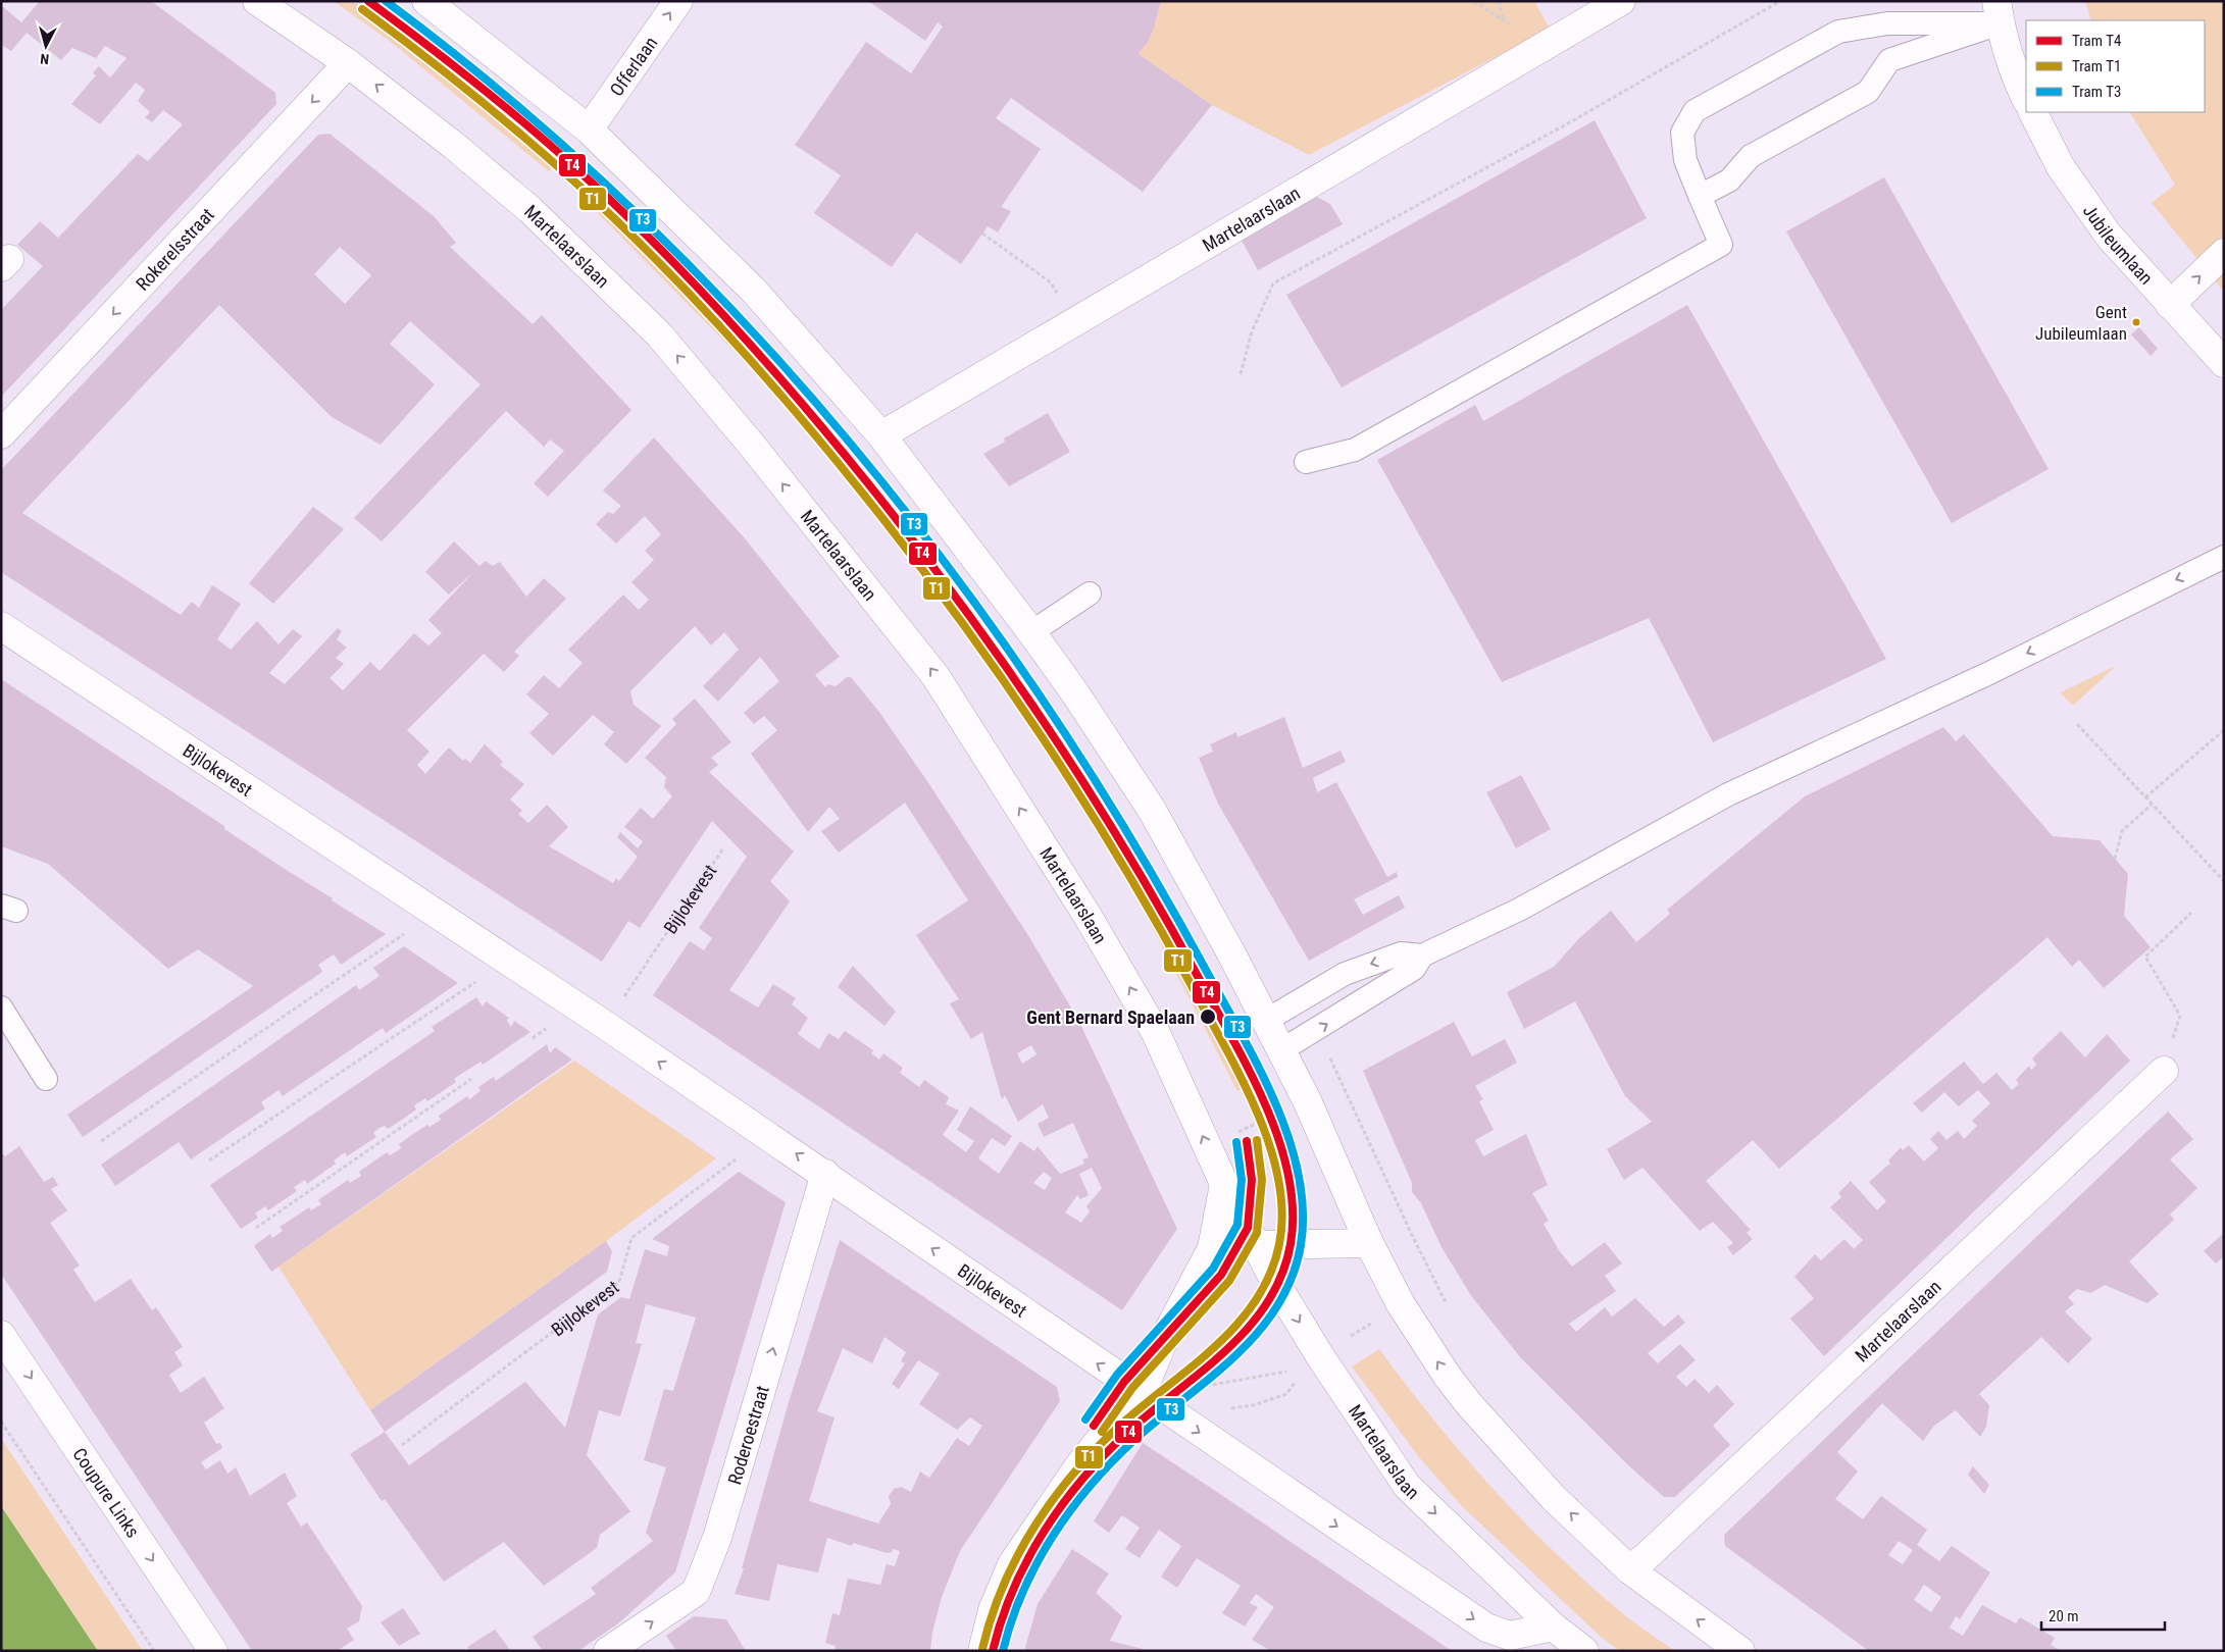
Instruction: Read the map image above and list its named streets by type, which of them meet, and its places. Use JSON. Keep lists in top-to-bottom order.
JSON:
{
  "streets": {
    "street": [
      "Offerlaan",
      "Martelaarslaan",
      "Jubileumlaan",
      "Rokerelsstraat",
      "Bijlokevest",
      "Roderoestraat",
      "Coupure Links"
    ]
  },
  "crossings": [
    ["Martelaarslaan", "Rokerelsstraat"],
    ["Bijlokevest", "Roderoestraat"]
  ],
  "one_way": [
    "Offerlaan",
    "Rokerelsstraat",
    "Roderoestraat",
    "Coupure Links"
  ],
  "places": ["Gent Jubileumlaan", "Gent Bernard Spaelaan"],
  "lines": ["tram line T4", "tram line T3", "tram line T1"],
  "legend": ["Tram T4", "Tram T1", "Tram T3"],
  "scale_bar": "20 m",
  "north": "bottom"
}
